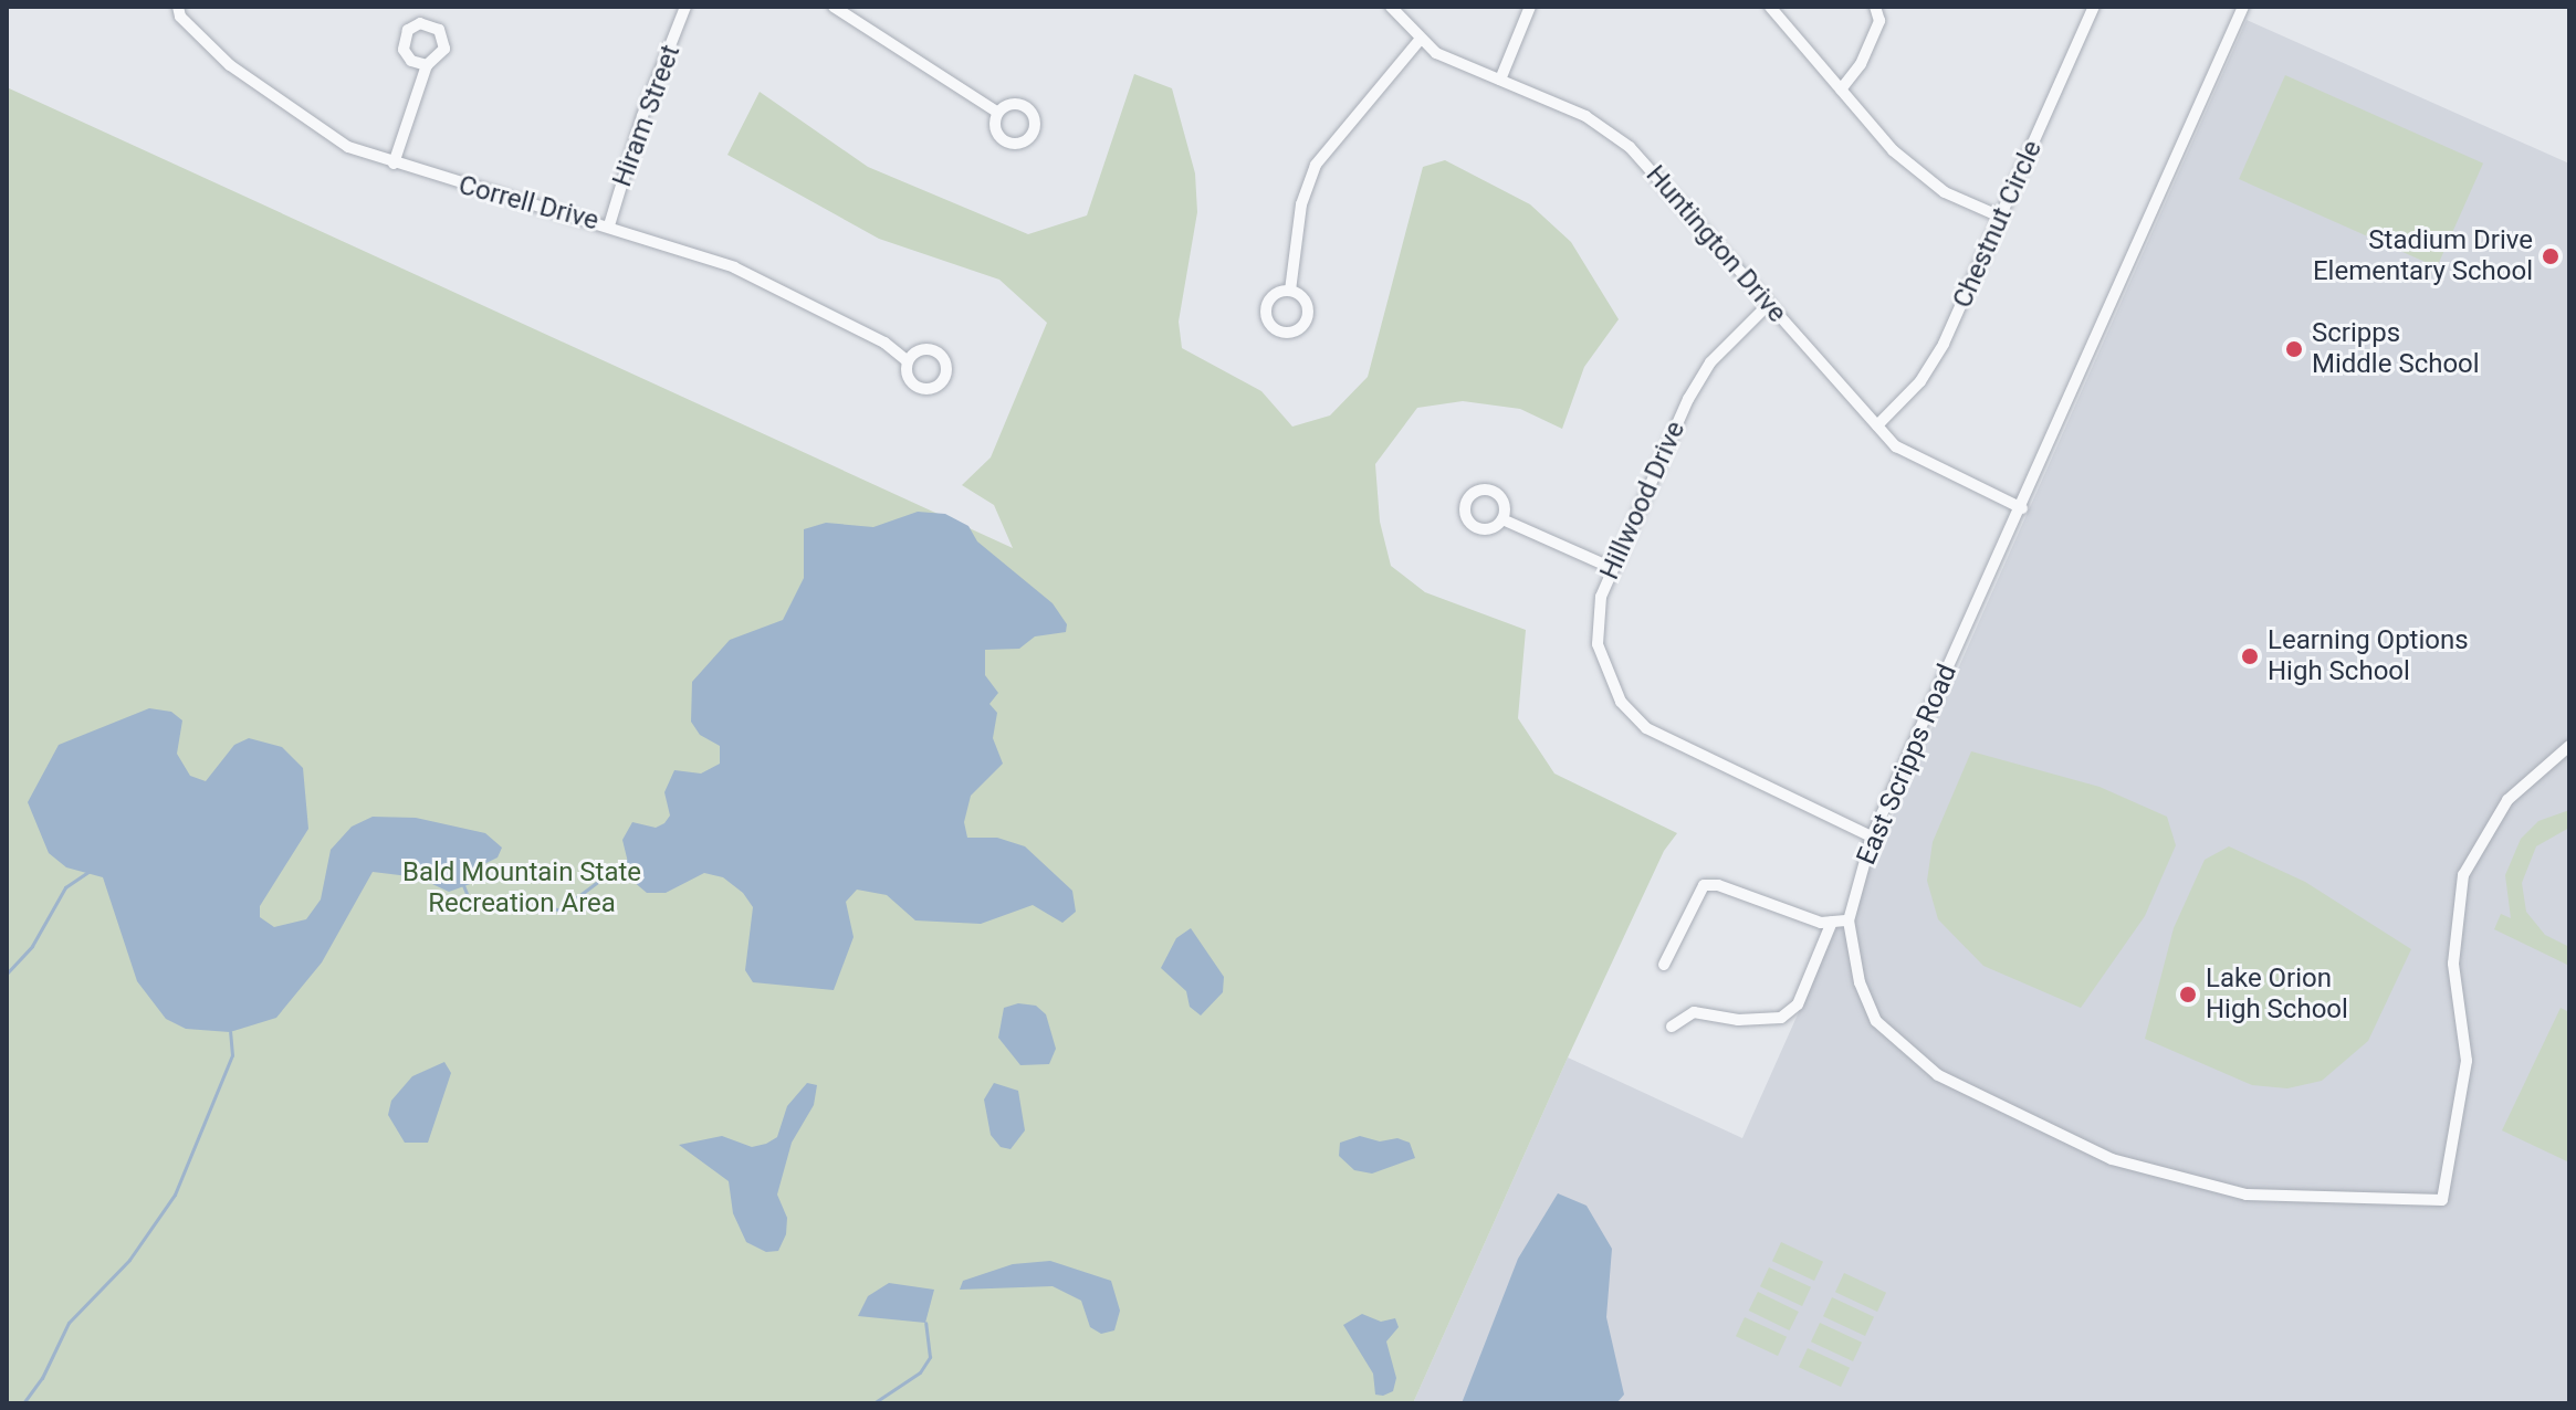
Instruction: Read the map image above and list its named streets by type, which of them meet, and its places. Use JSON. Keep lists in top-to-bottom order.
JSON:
{
  "streets": {
    "street": [
      "Hiram Street",
      "Correll Drive",
      "Chestnut Circle",
      "Huntington Drive",
      "Hillwood Drive",
      "East Scripps Road"
    ]
  },
  "crossings": [
    ["Hiram Street", "Correll Drive"],
    ["Chestnut Circle", "Huntington Drive"],
    ["Huntington Drive", "Hillwood Drive"],
    ["Huntington Drive", "East Scripps Road"],
    ["Hillwood Drive", "East Scripps Road"]
  ],
  "parks": ["Bald Mountain State Recreation Area"],
  "places": [
    "Stadium Drive Elementary School",
    "Scripps Middle School",
    "Learning Options High School",
    "Lake Orion High School"
  ]
}
